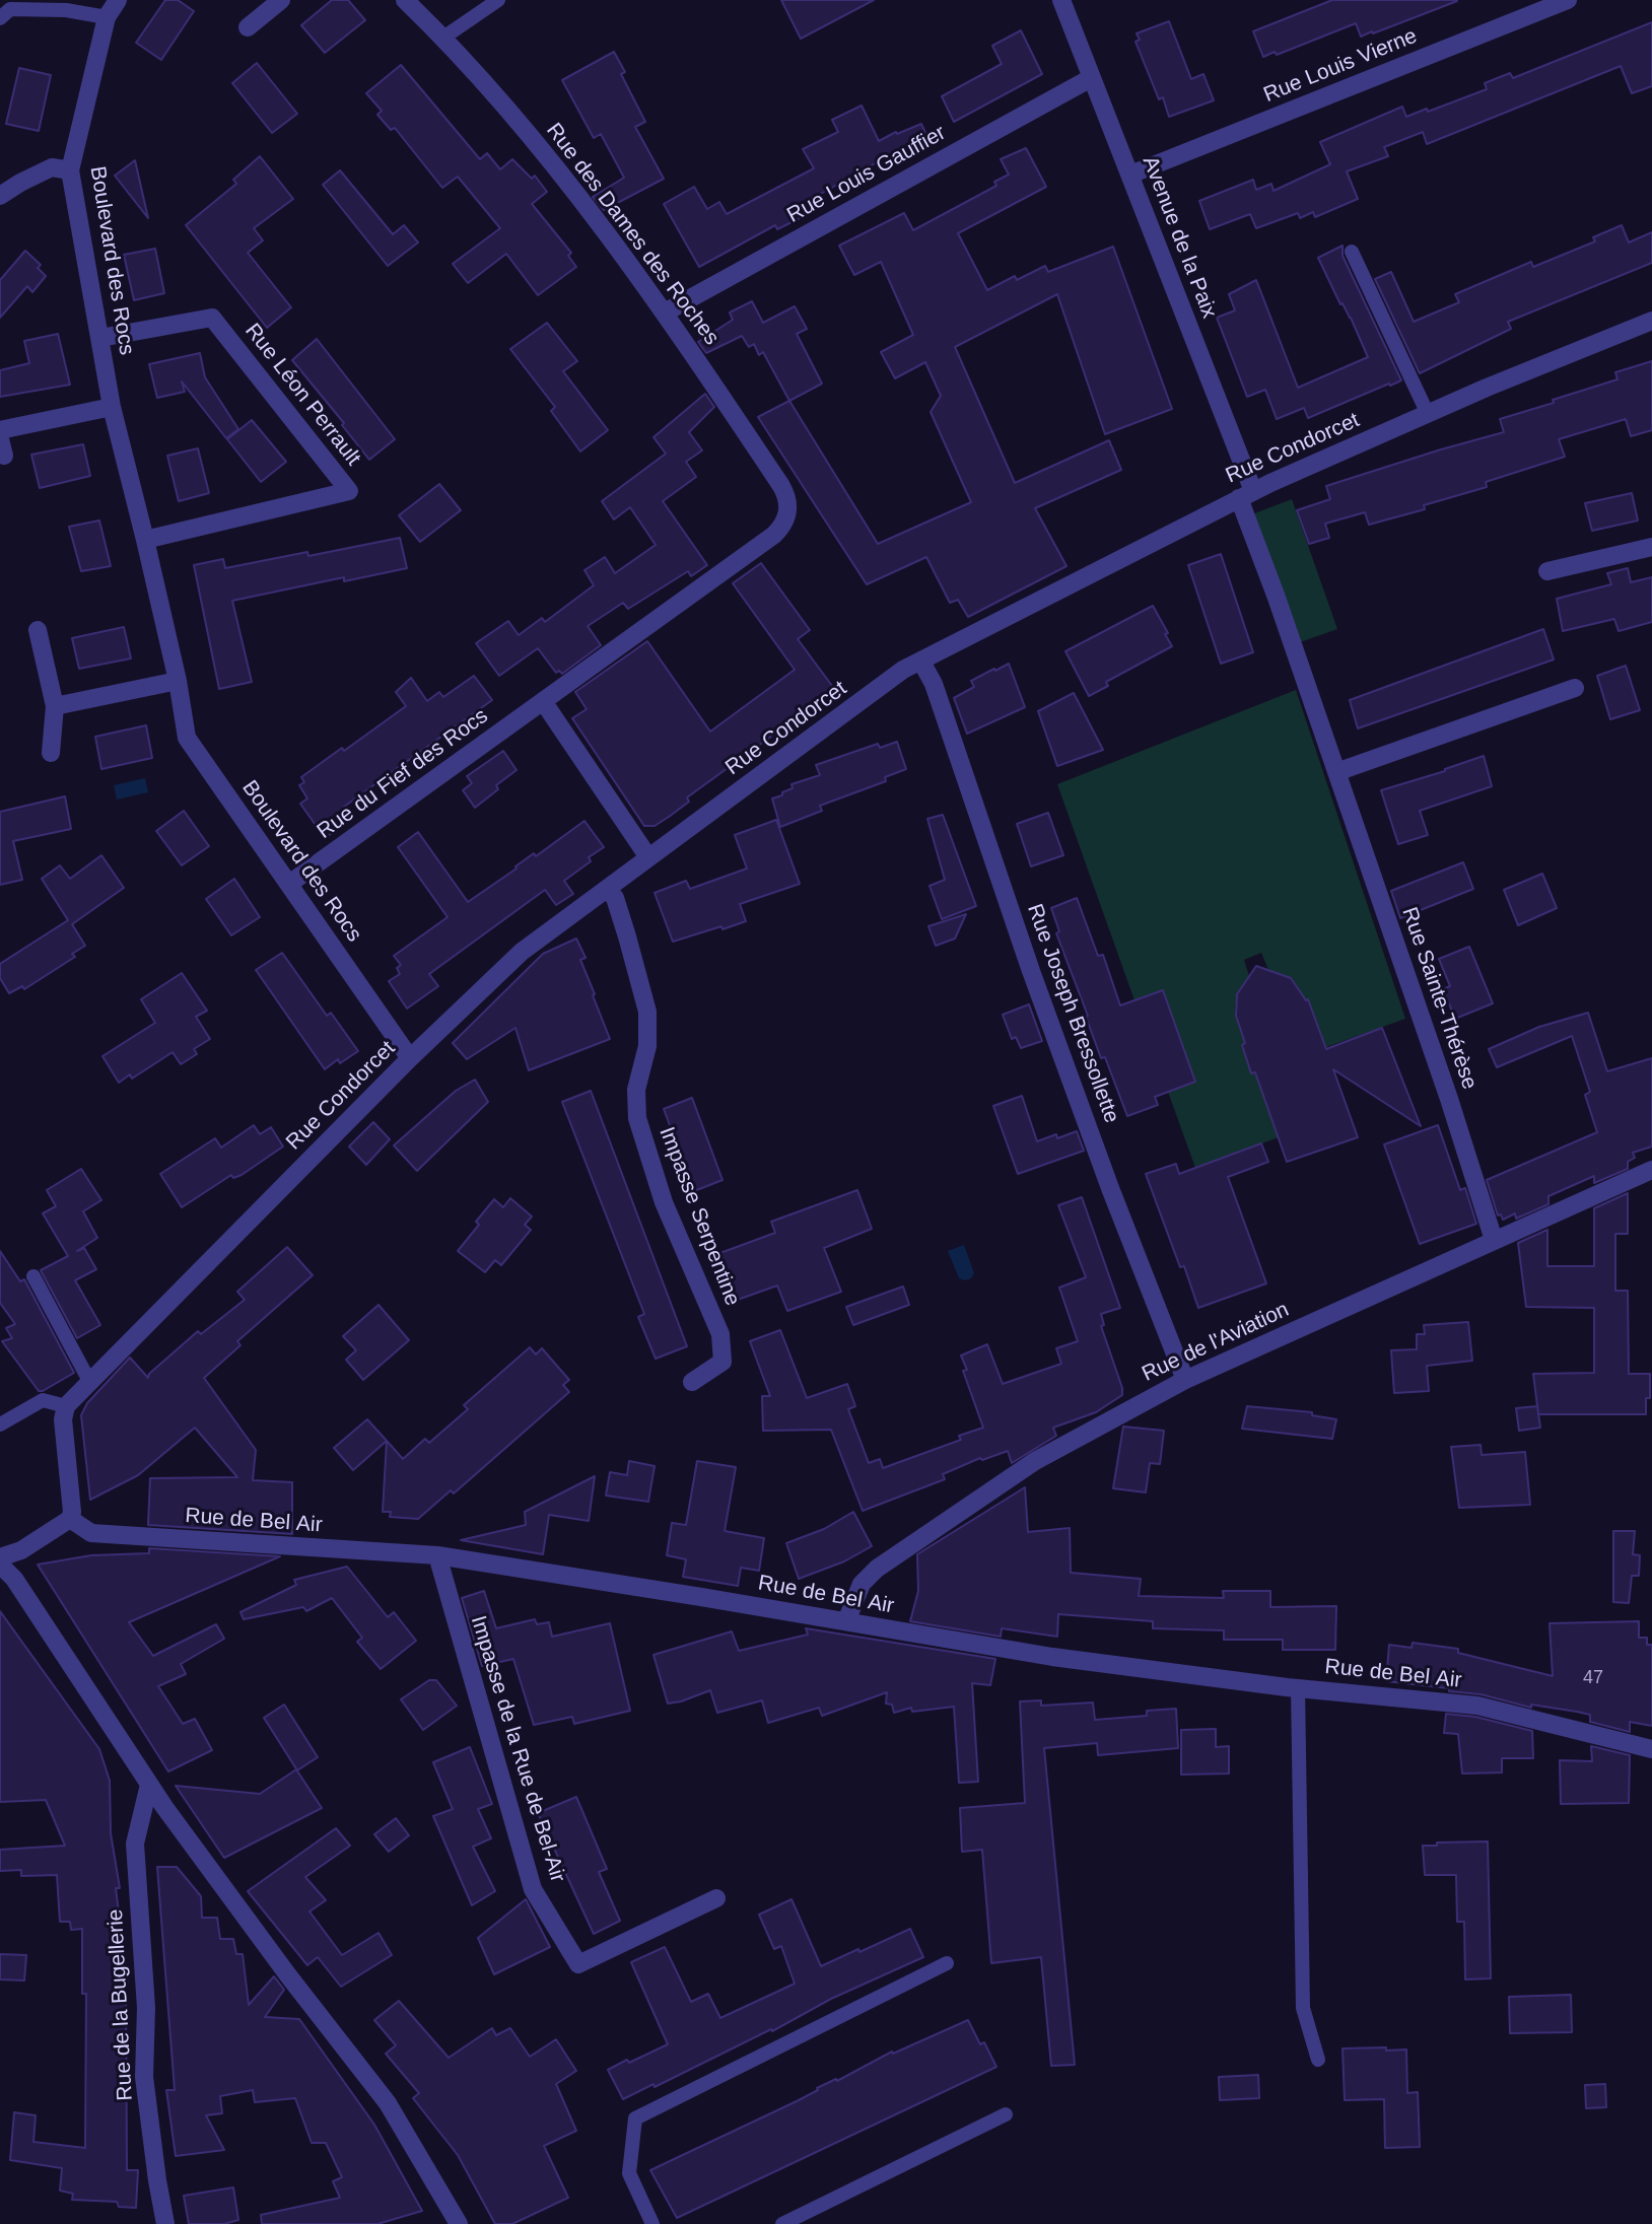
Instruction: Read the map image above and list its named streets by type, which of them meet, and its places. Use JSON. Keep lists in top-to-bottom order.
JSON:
{
  "streets": {
    "street": [
      "Rue Louis Vierne",
      "Rue Louis Gauffier",
      "Rue des Dames des Roches",
      "Avenue de la Paix",
      "Boulevard des Rocs",
      "Rue Léon Perrault",
      "Rue Condorcet",
      "Rue du Fief des Rocs",
      "Rue Sainte-Thérèse",
      "Rue Joseph Bressollette",
      "Impasse Serpentine",
      "Rue de l'Aviation",
      "Rue de Bel Air",
      "Impasse de la Rue de Bel-Air",
      "Rue de la Bugellerie"
    ]
  },
  "crossings": [
    ["Rue Louis Vierne", "Avenue de la Paix"],
    ["Rue Louis Gauffier", "Rue des Dames des Roches"],
    ["Rue Louis Gauffier", "Avenue de la Paix"],
    ["Rue des Dames des Roches", "Rue du Fief des Rocs"],
    ["Avenue de la Paix", "Rue Condorcet"],
    ["Avenue de la Paix", "Rue Sainte-Thérèse"],
    ["Boulevard des Rocs", "Rue Léon Perrault"],
    ["Boulevard des Rocs", "Rue Condorcet"],
    ["Boulevard des Rocs", "Rue du Fief des Rocs"],
    ["Rue Condorcet", "Rue Sainte-Thérèse"],
    ["Rue Condorcet", "Rue Joseph Bressollette"],
    ["Rue Condorcet", "Impasse Serpentine"],
    ["Rue Sainte-Thérèse", "Rue de l'Aviation"],
    ["Rue Joseph Bressollette", "Rue de l'Aviation"],
    ["Rue de l'Aviation", "Rue de Bel Air"],
    ["Rue de Bel Air", "Impasse de la Rue de Bel-Air"]
  ],
  "house_numbers": ["47"]
}
